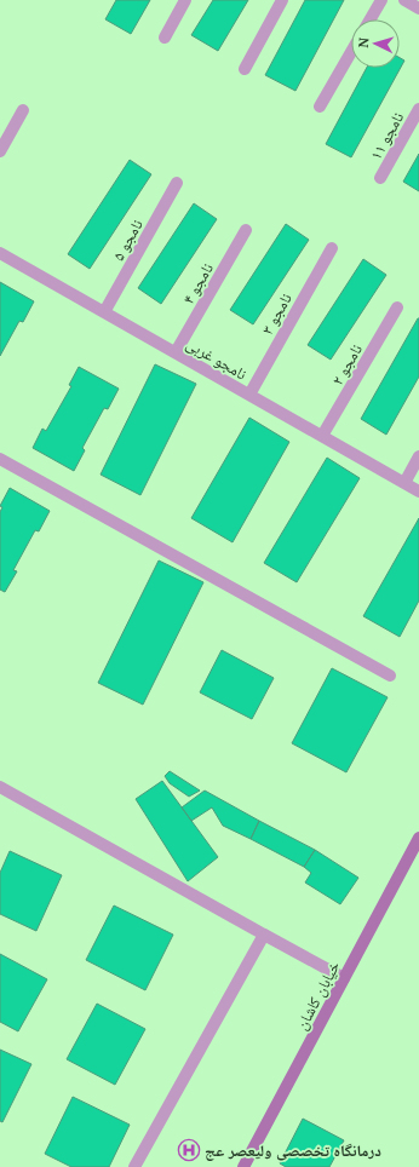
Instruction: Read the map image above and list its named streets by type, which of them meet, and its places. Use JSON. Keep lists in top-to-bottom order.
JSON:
{
  "streets": {
    "street": [
      "نامجو ۱۱",
      "نامجو ۵",
      "نامجو ۴",
      "نامجو ۳",
      "نامجو غربی",
      "نامجو ۲",
      "خیابان کاشان"
    ]
  },
  "crossings": [
    ["نامجو ۵", "نامجو غربی"],
    ["نامجو ۴", "نامجو غربی"],
    ["نامجو ۳", "نامجو غربی"],
    ["نامجو غربی", "نامجو ۲"]
  ],
  "places": {
    "hospital": ["درمانگاه تخصصی ولیعصر عج"]
  },
  "north": "left"
}
